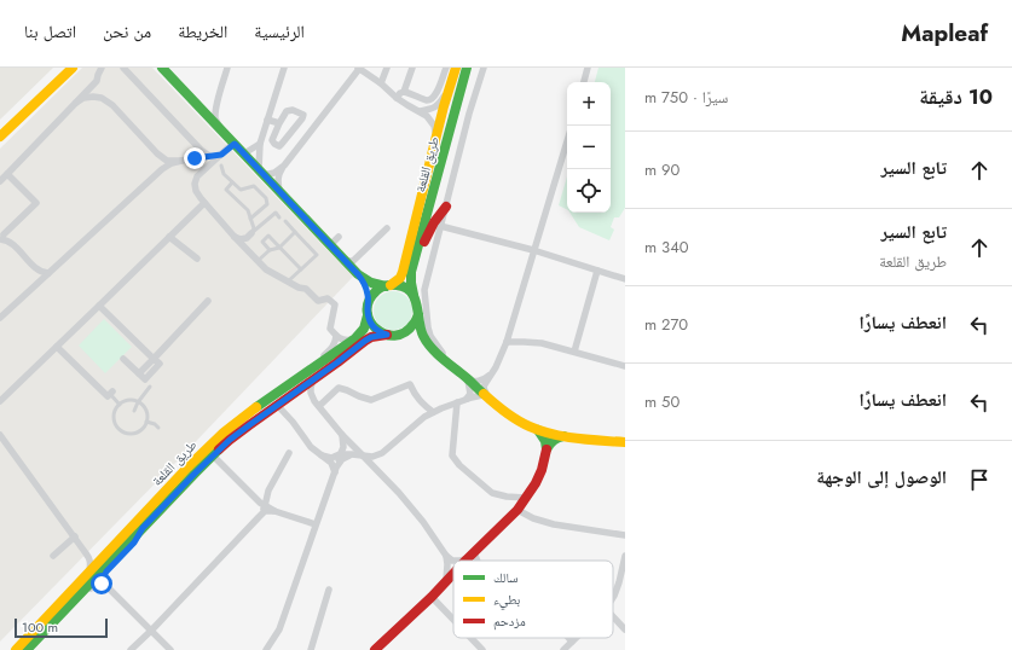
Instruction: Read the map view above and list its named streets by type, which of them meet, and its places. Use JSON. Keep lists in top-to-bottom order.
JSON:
{
  "streets": {
    "main road": ["طريق القلعة"]
  },
  "legend": ["سالك", "بطيء", "مزدحم"],
  "scale_bar": "100 m",
  "page": {
    "header": "Mapleaf",
    "nav": [
      "الرئيسية",
      "الخريطة",
      "من نحن",
      "اتصل بنا"
    ],
    "heading": ["10 دقيقة", "سيرًا · 750 m"],
    "map_buttons": ["+", "−"],
    "list": [
      ["تابع السير", "90 m"],
      ["تابع السير", "طريق القلعة", "340 m"],
      ["انعطف يسارًا", "270 m"],
      ["انعطف يسارًا", "50 m"],
      "الوصول إلى الوجهة"
    ],
    "scale": "100 m"
  }
}
